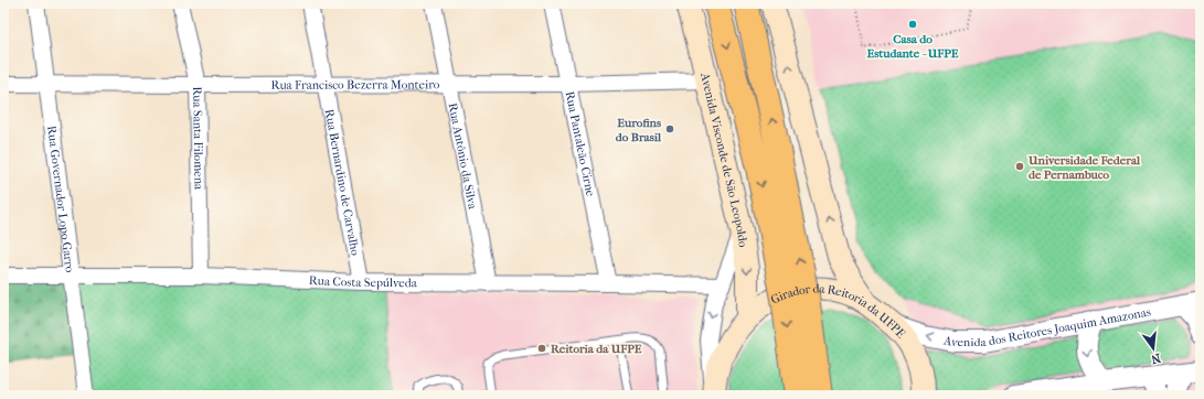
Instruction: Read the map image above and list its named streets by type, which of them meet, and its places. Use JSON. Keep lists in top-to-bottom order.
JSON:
{
  "streets": {
    "main road": ["Avenida Visconde de São Leopoldo", "Girador da Reitoria da UFPE"],
    "street": [
      "Rua Francisco Bezerra Monteiro",
      "Rua Santa Filomena",
      "Rua Pantaleão Cirne",
      "Rua Antônio da Silva",
      "Rua Bernardino de Carvalho",
      "Rua Governador Lopo Garro",
      "Rua Costa Sepúlveda",
      "Avenida dos Reitores Joaquim Amazonas"
    ]
  },
  "crossings": [
    ["Rua Francisco Bezerra Monteiro", "Rua Santa Filomena"],
    ["Rua Francisco Bezerra Monteiro", "Rua Pantaleão Cirne"],
    ["Rua Francisco Bezerra Monteiro", "Rua Antônio da Silva"],
    ["Rua Francisco Bezerra Monteiro", "Avenida Visconde de São Leopoldo"],
    ["Rua Francisco Bezerra Monteiro", "Rua Bernardino de Carvalho"],
    ["Rua Francisco Bezerra Monteiro", "Rua Governador Lopo Garro"],
    ["Rua Santa Filomena", "Rua Costa Sepúlveda"],
    ["Rua Pantaleão Cirne", "Rua Costa Sepúlveda"],
    ["Rua Antônio da Silva", "Rua Costa Sepúlveda"],
    ["Avenida Visconde de São Leopoldo", "Girador da Reitoria da UFPE"],
    ["Rua Bernardino de Carvalho", "Rua Costa Sepúlveda"],
    ["Rua Governador Lopo Garro", "Rua Costa Sepúlveda"],
    ["Girador da Reitoria da UFPE", "Avenida dos Reitores Joaquim Amazonas"]
  ],
  "places": [
    "Casa do Estudante - UFPE",
    "Eurofins do Brasil",
    "Universidade Federal de Pernambuco",
    "Reitoria da UFPE"
  ],
  "north": "bottom"
}
